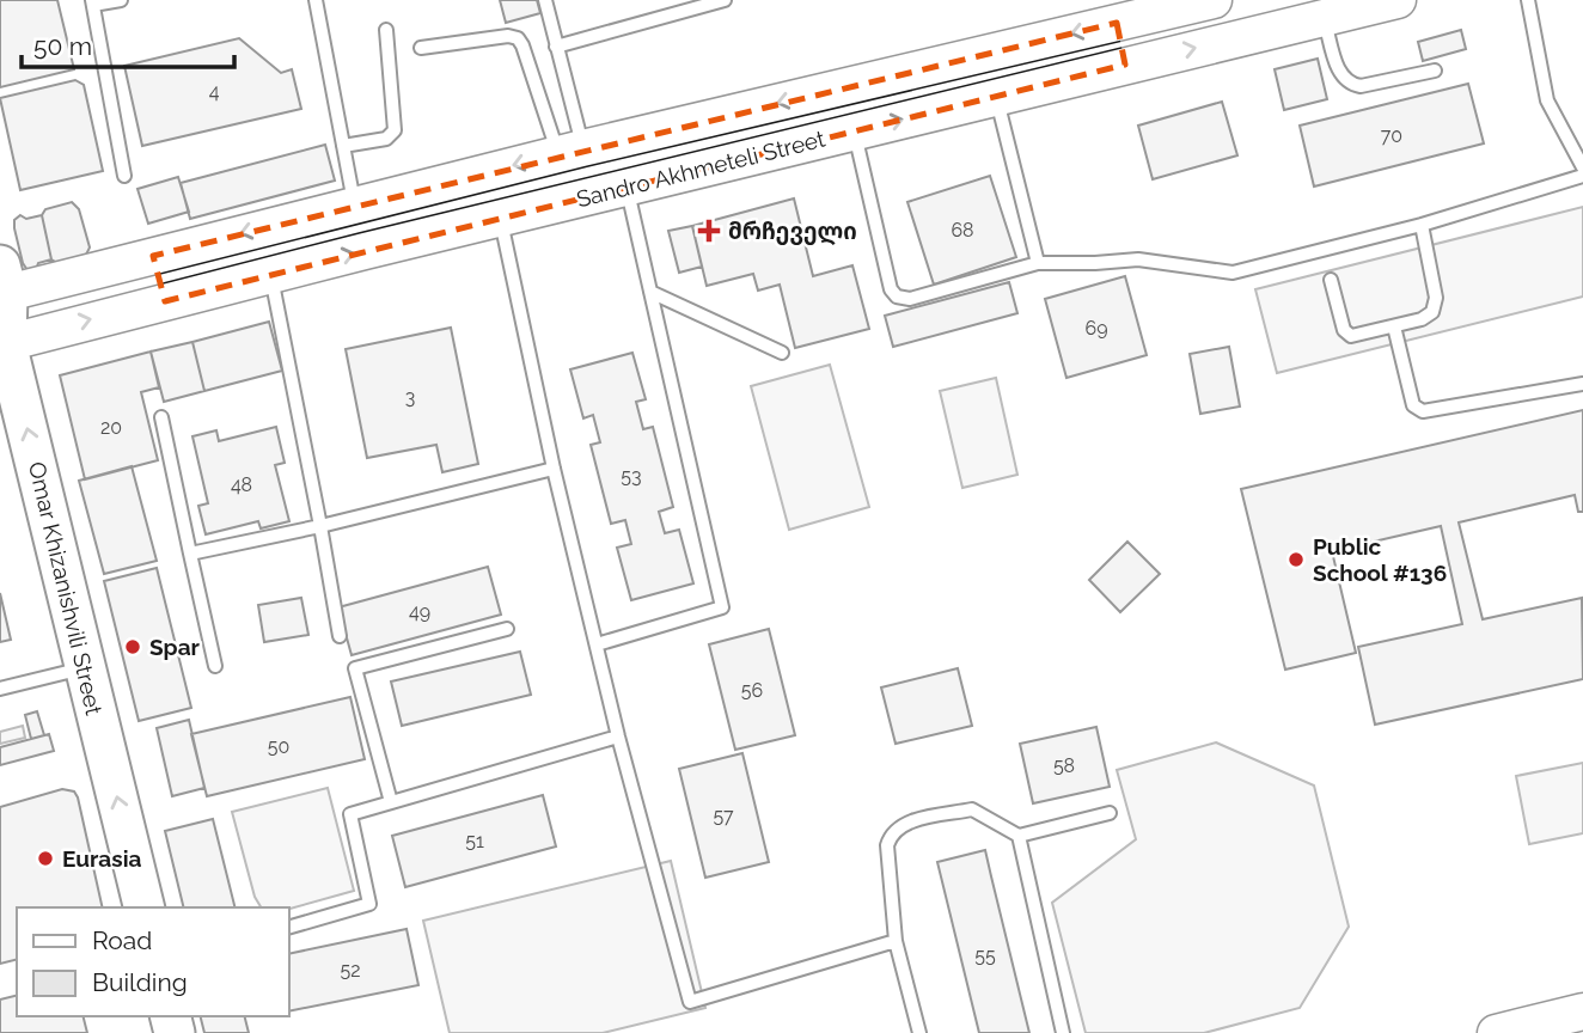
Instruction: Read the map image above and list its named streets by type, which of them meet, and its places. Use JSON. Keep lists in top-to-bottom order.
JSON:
{
  "streets": {
    "main road": ["Sandro Akhmeteli Street", "Omar Khizanishvili Street"]
  },
  "crossings": [
    ["Sandro Akhmeteli Street", "Omar Khizanishvili Street"]
  ],
  "one_way": ["Omar Khizanishvili Street"],
  "places": {
    "health": ["მრჩეველი"],
    "other": ["Public School #136", "Spar", "Eurasia"]
  },
  "house_numbers": [
    "4",
    "70",
    "68",
    "69",
    "3",
    "20",
    "53",
    "48",
    "49",
    "56",
    "50",
    "58",
    "57",
    "51",
    "55",
    "52"
  ],
  "legend": ["Road", "Building"],
  "scale_bar": "50 m"
}
